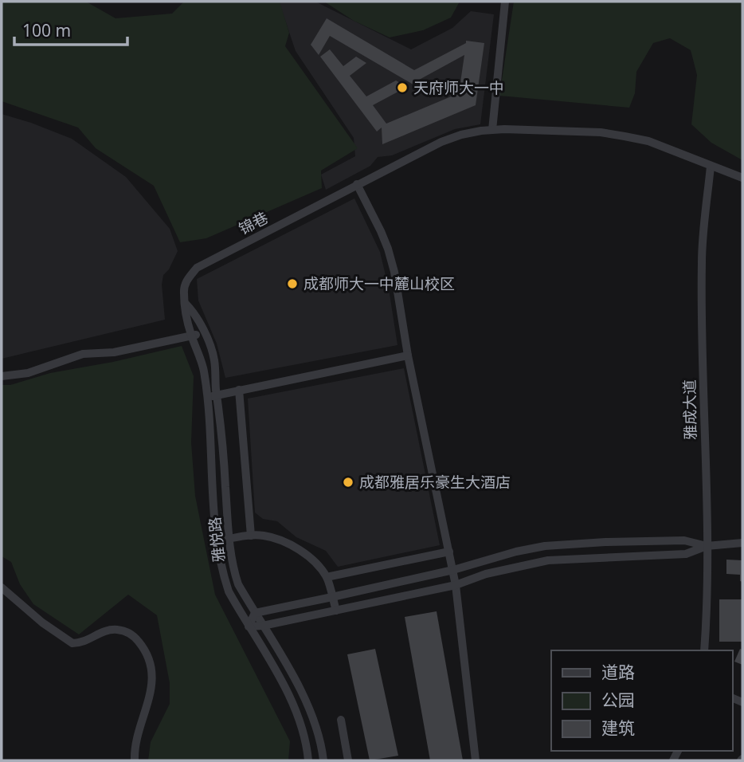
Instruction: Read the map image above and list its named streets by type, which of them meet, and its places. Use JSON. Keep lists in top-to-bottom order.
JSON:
{
  "streets": {
    "street": ["锦巷", "雅成大道", "雅悦路"]
  },
  "crossings": [
    ["锦巷", "雅成大道"],
    ["锦巷", "雅悦路"]
  ],
  "places": ["天府师大一中", "成都师大一中麓山校区", "成都雅居乐豪生大酒店"],
  "legend": ["道路", "公园", "建筑"],
  "scale_bar": "100 m"
}
